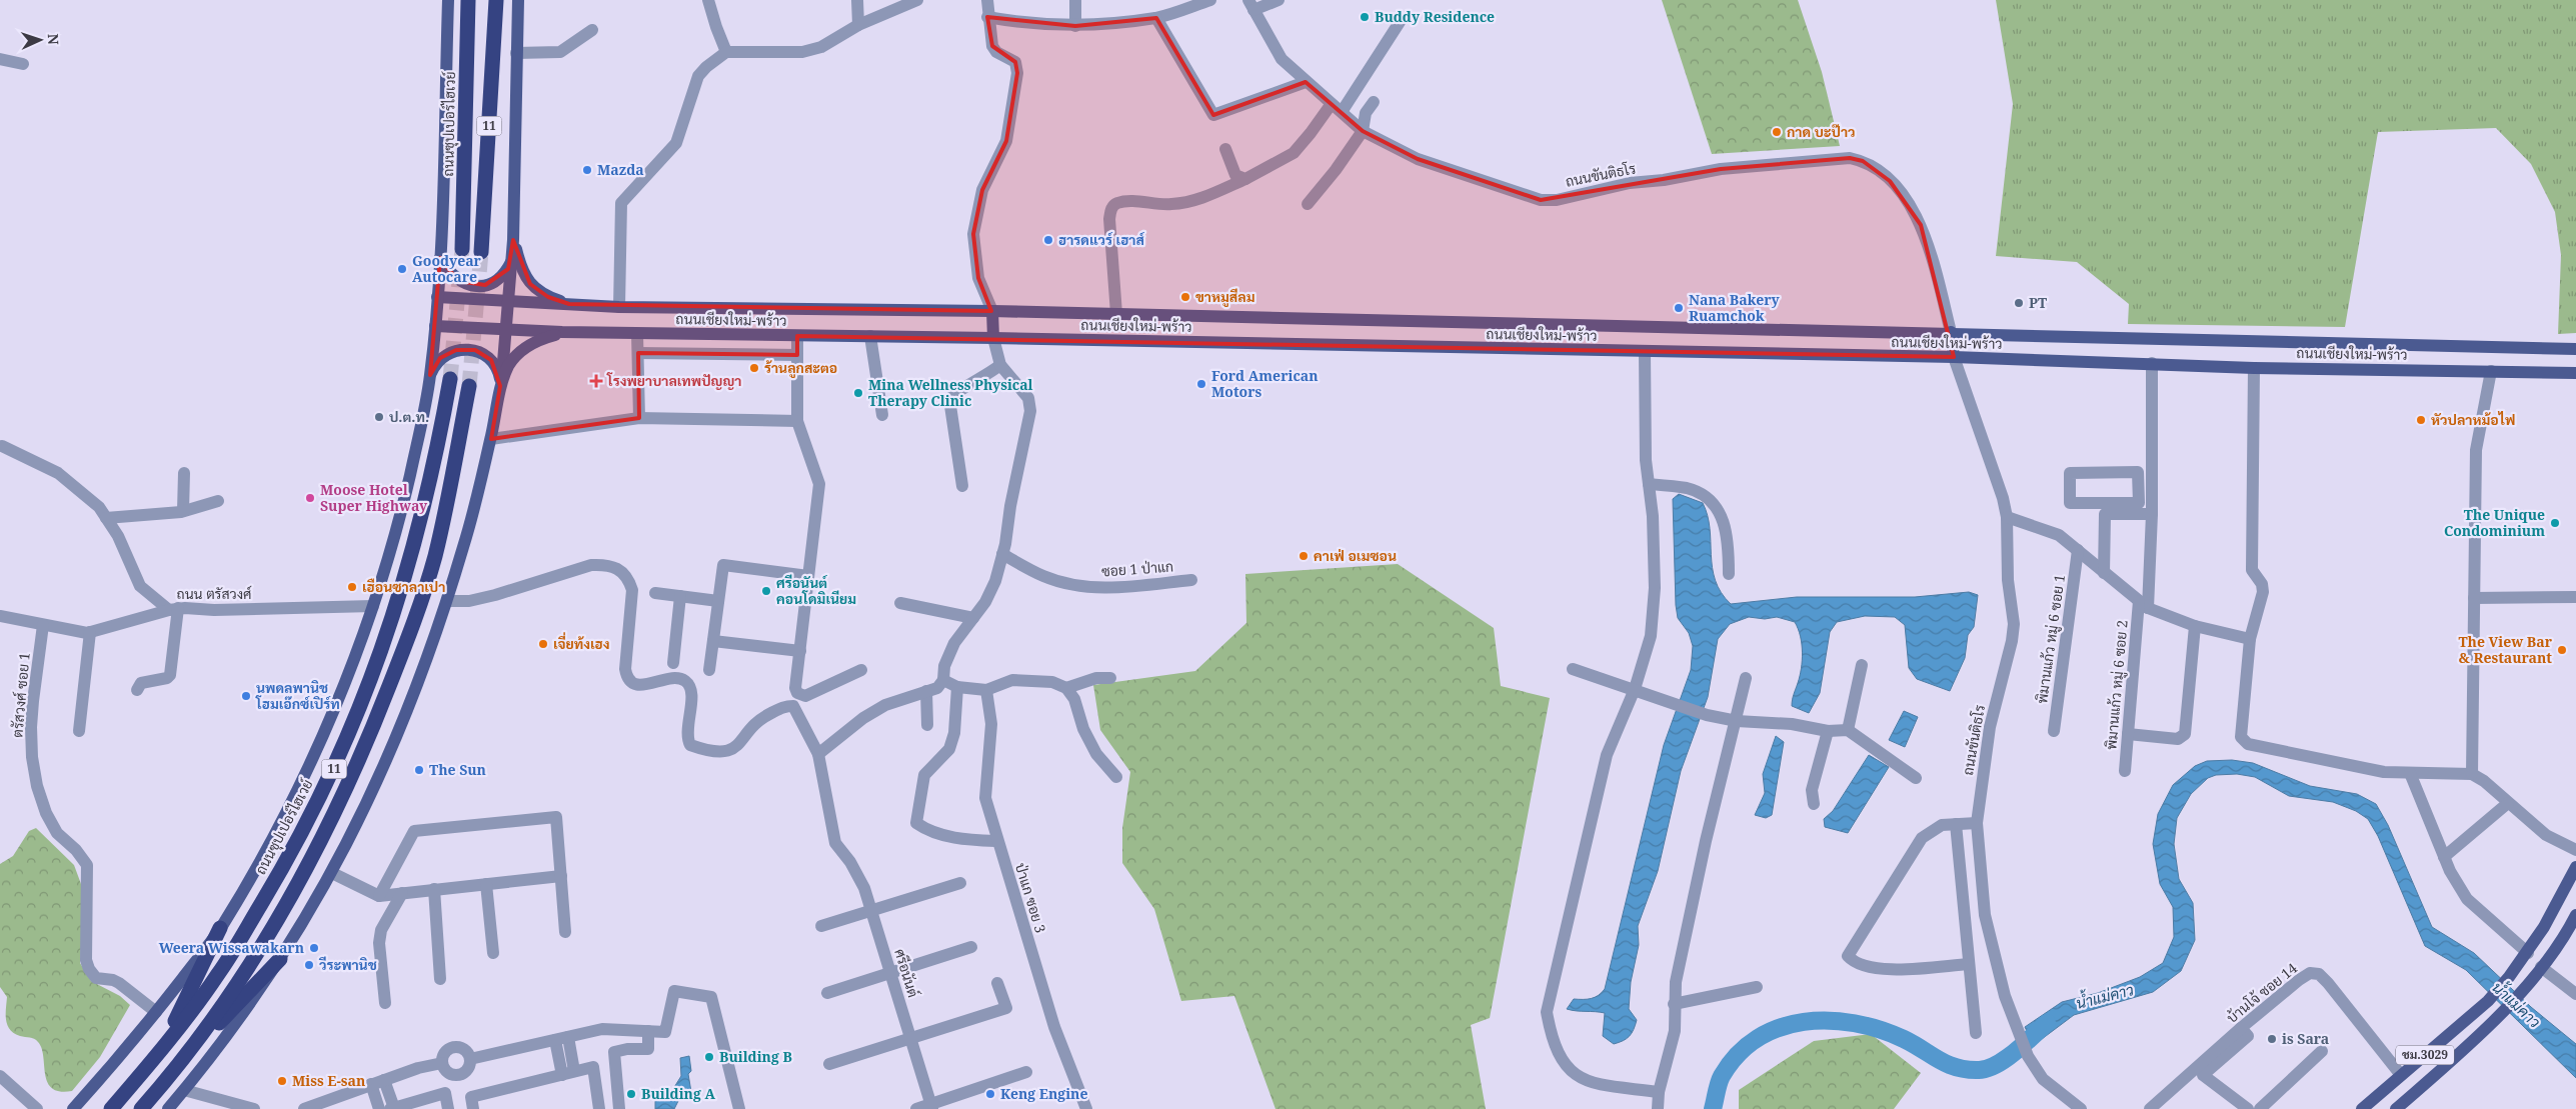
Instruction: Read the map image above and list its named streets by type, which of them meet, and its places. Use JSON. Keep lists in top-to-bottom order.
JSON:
{
  "streets": {
    "highway": ["ถนนซุปเปอร์ไฮเวย์", "11"],
    "main road": ["ถนนเชียงใหม่-พร้าว", "ชม.3029"],
    "street": [
      "ถนนขันติธโร",
      "ซอย 1 ป่าแก",
      "ถนน ตรัสวงศ์",
      "พิมานแก้ว หมู่ 6 ซอย 1",
      "พิมานแก้ว หมู่ 6 ซอย 2",
      "ตรัสวงศ์ ซอย 1",
      "ป่าแก ซอย 3",
      "ศรีอนันต์",
      "บ้านโจ้ ซอย 14"
    ]
  },
  "crossings": [
    ["ถนนขันติธโร", "ถนนเชียงใหม่-พร้าว"],
    ["ถนนเชียงใหม่-พร้าว", "พิมานแก้ว หมู่ 6 ซอย 2"],
    ["ถนน ตรัสวงศ์", "ตรัสวงศ์ ซอย 1"],
    ["บ้านโจ้ ซอย 14", "ชม.3029"]
  ],
  "water": ["น้ำแม่คาว"],
  "places": {
    "other": [
      "Buddy Residence",
      "กาด บะป๊าว",
      "Mazda",
      "ฮารดแวร์ เฮาส์",
      "Goodyear Autocare",
      "ขาหมูสีลม",
      "PT",
      "Nana Bakery Ruamchok",
      "ร้านลูกสะตอ",
      "Ford American Motors",
      "Mina Wellness Physical Therapy Clinic",
      "ป.ต.ท.",
      "หัวปลาหม้อไฟ",
      "Moose Hotel Super Highway",
      "The Unique Condominium",
      "คาเฟ่ อเมซอน",
      "เฮือนซาลาเปา",
      "ศรีอนันต์ คอนโดมิเนียม",
      "เจี่ยท้งเฮง",
      "The View Bar & Restaurant",
      "นพดลพานิช โฮมเอ๊กซ์เปิร์ท",
      "The Sun",
      "Weera Wissawakarn",
      "วีระพานิช",
      "is Sara",
      "Building B",
      "Miss E-san",
      "Building A",
      "Keng Engine"
    ],
    "health": ["โรงพยาบาลเทพปัญญา"]
  },
  "north": "right"
}
